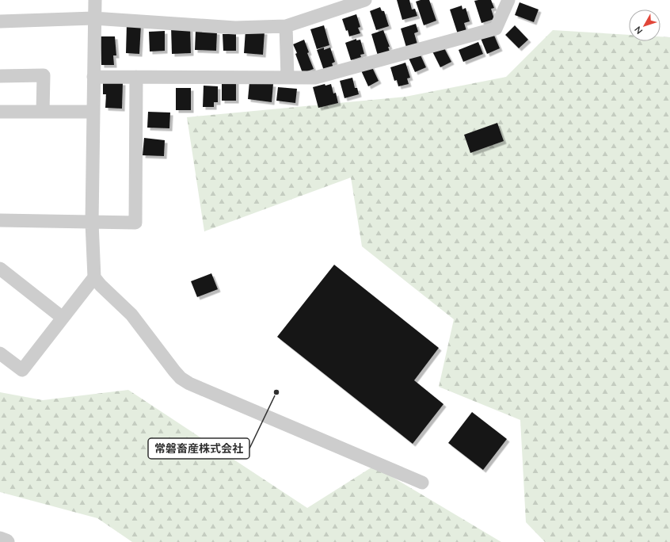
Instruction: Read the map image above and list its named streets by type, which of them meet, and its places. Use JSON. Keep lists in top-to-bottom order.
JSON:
{
  "places": ["常磐畜産株式会社"],
  "north": "bottom left"
}
